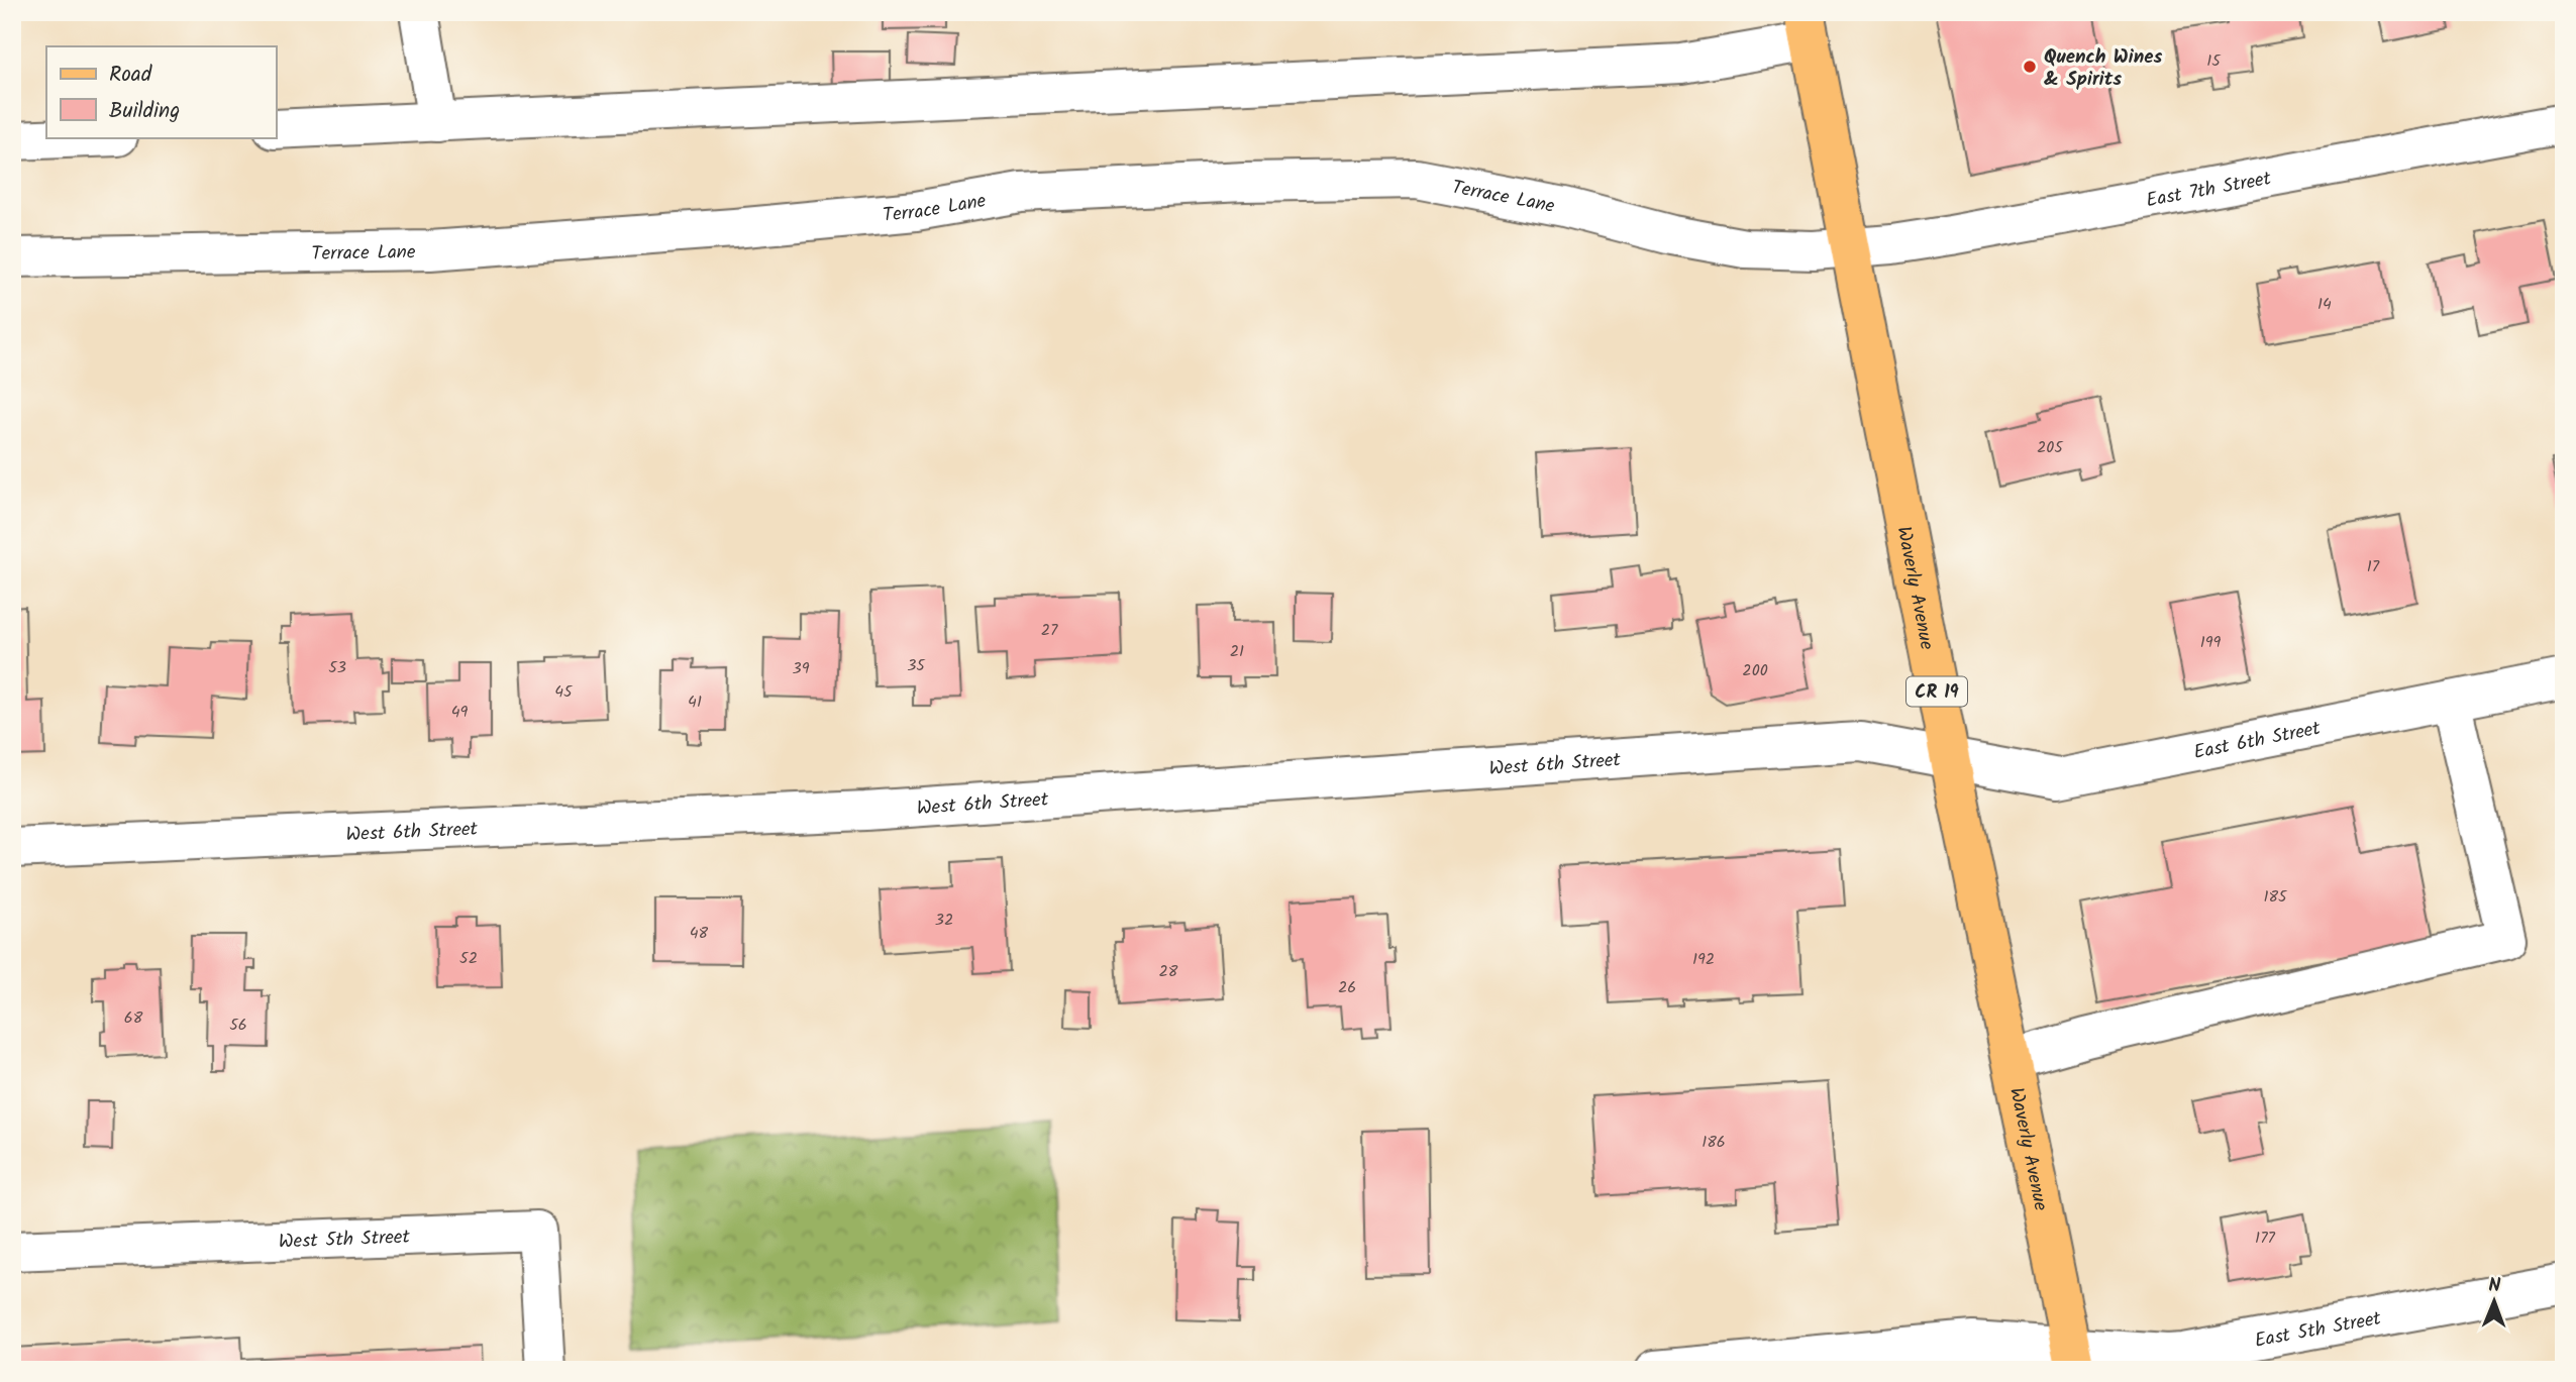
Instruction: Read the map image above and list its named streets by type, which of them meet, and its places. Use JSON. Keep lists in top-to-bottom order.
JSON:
{
  "streets": {
    "main road": ["Waverly Avenue", "CR 19"],
    "street": [
      "East 7th Street",
      "Terrace Lane",
      "East 6th Street",
      "West 6th Street",
      "West 5th Street",
      "East 5th Street"
    ]
  },
  "crossings": [
    ["East 7th Street", "Terrace Lane"],
    ["East 7th Street", "Waverly Avenue"],
    ["Terrace Lane", "Waverly Avenue"],
    ["Waverly Avenue", "East 6th Street"],
    ["Waverly Avenue", "West 6th Street"],
    ["Waverly Avenue", "East 5th Street"],
    ["East 6th Street", "West 6th Street"]
  ],
  "places": ["Quench Wines & Spirits"],
  "house_numbers": [
    "15",
    "14",
    "205",
    "17",
    "27",
    "199",
    "21",
    "35",
    "53",
    "39",
    "200",
    "45",
    "41",
    "49",
    "185",
    "32",
    "48",
    "52",
    "192",
    "28",
    "26",
    "68",
    "56",
    "186",
    "177"
  ],
  "legend": ["Road", "Building"],
  "north": "top"
}
